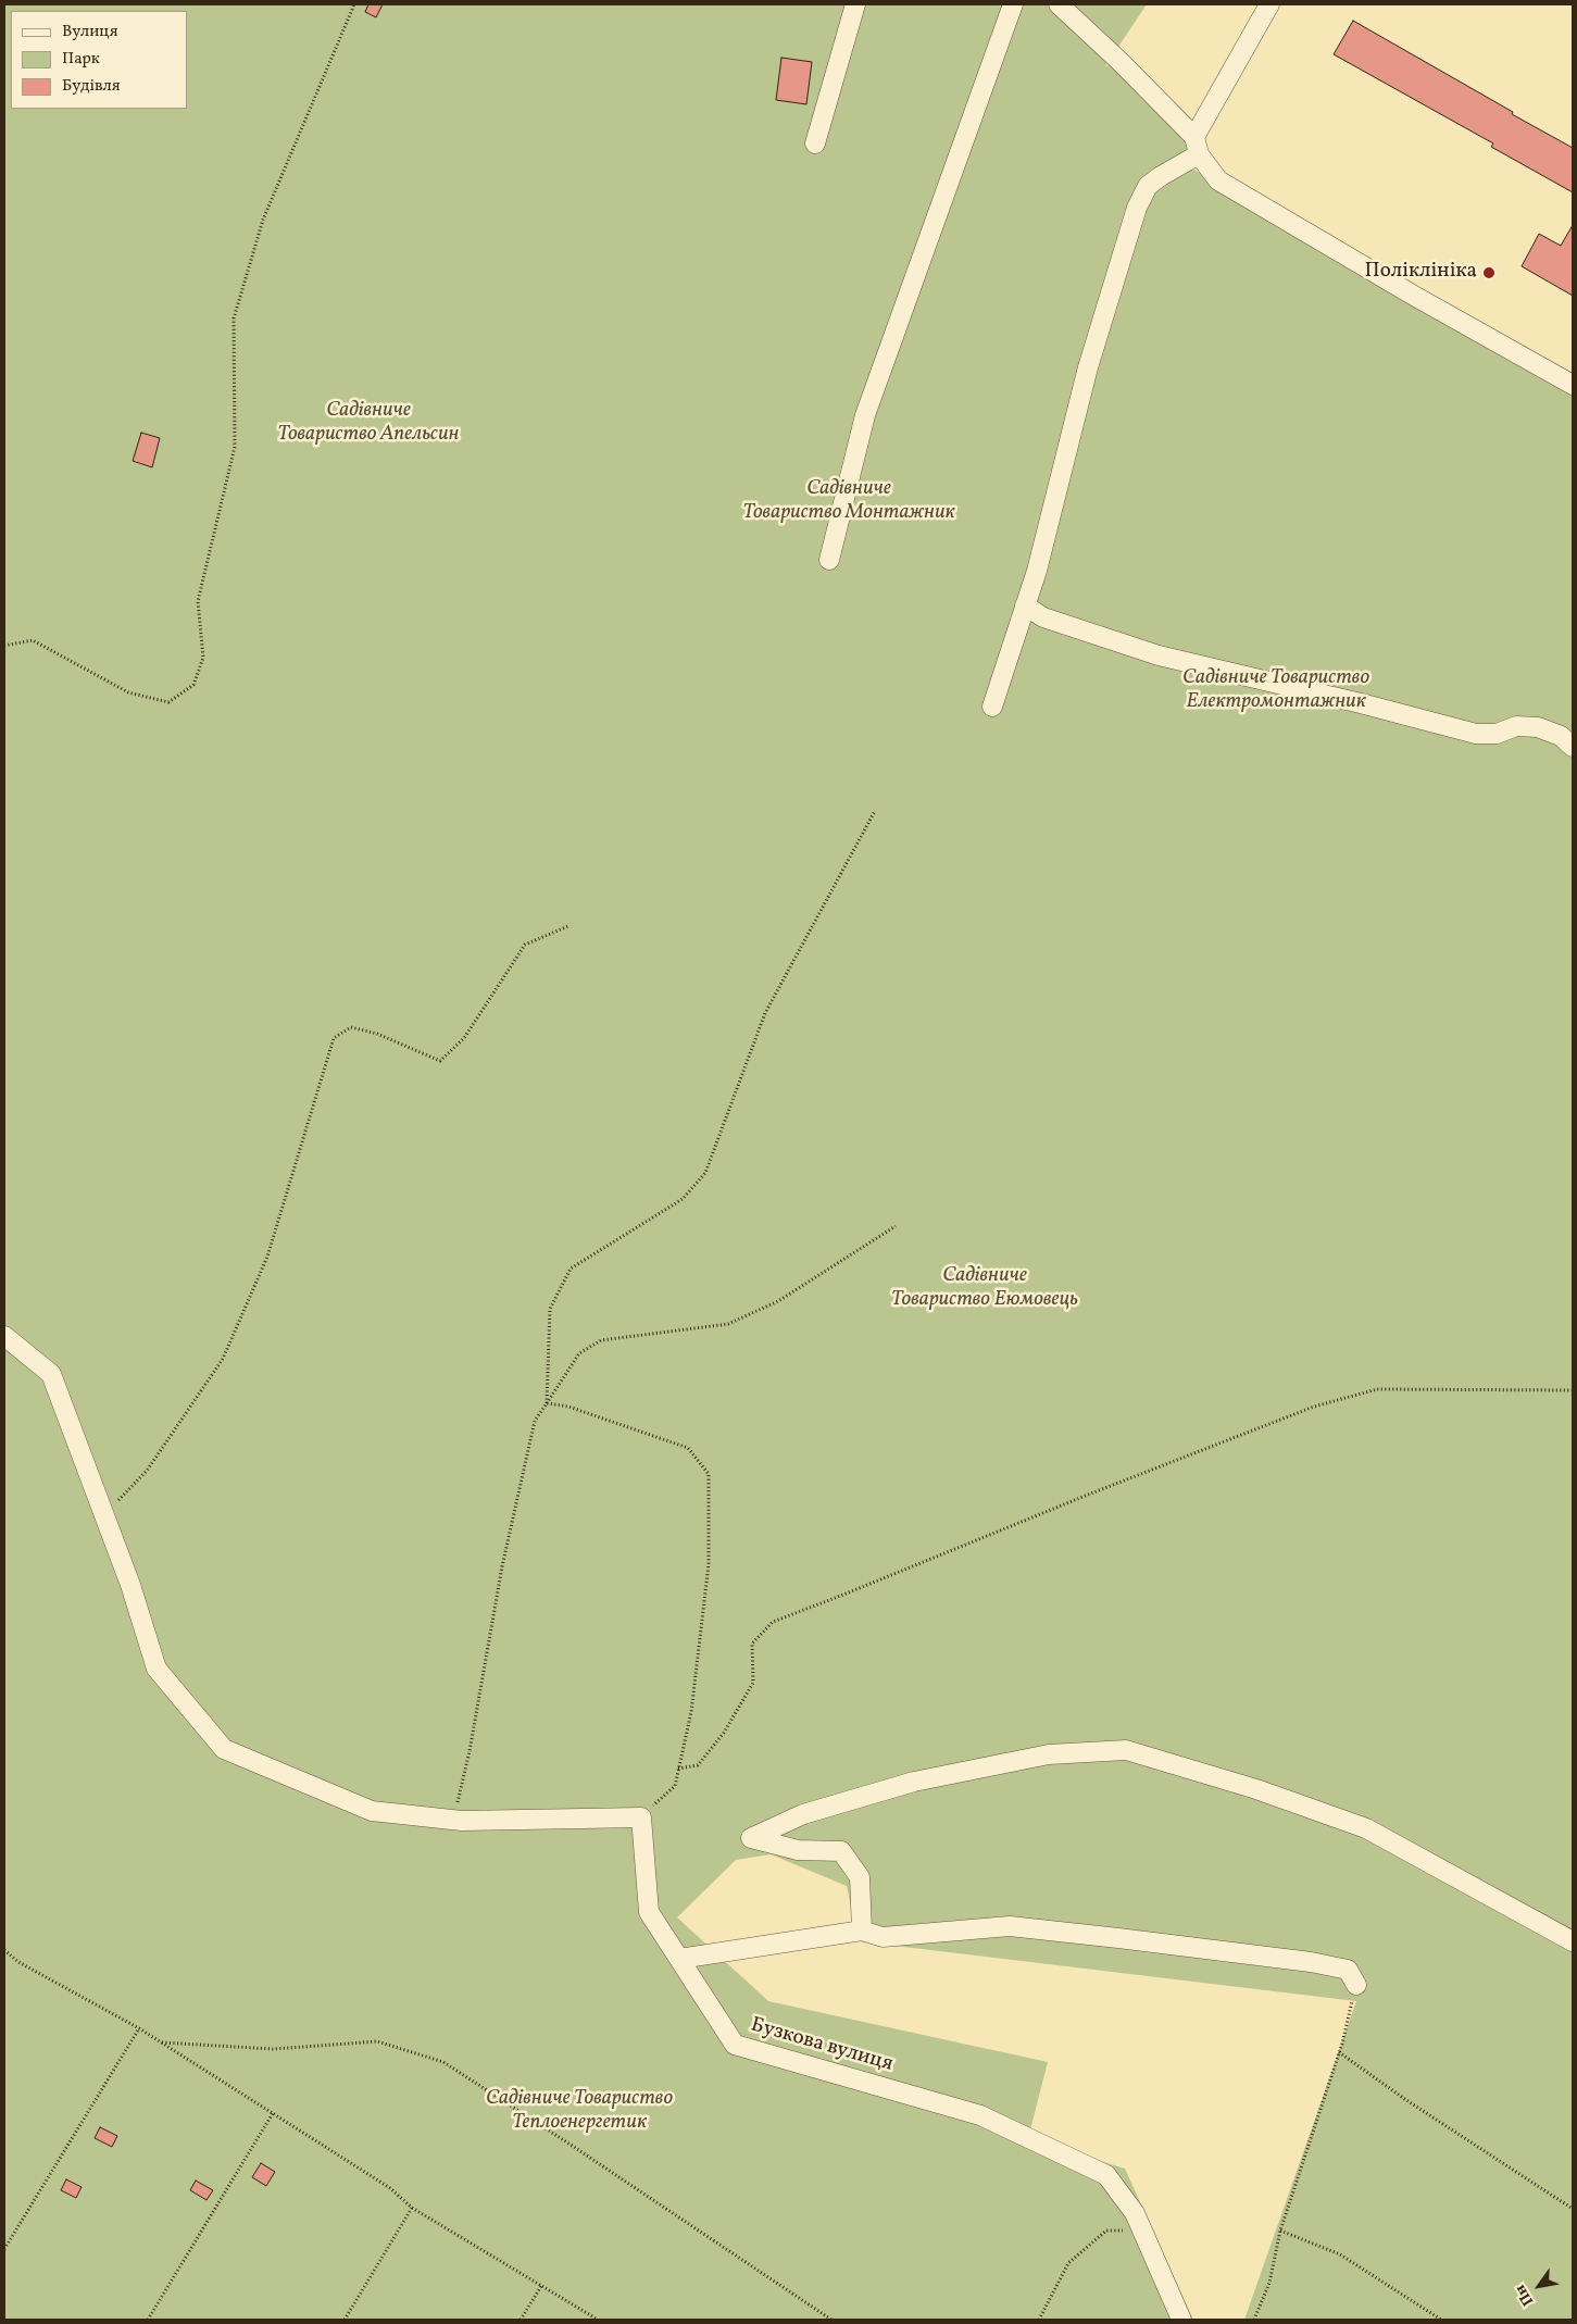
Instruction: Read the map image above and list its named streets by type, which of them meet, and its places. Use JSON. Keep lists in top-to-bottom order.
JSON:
{
  "streets": {
    "street": ["Бузкова вулиця"]
  },
  "parks": [
    "Садівниче Товариство Апельсин",
    "Садівниче Товариство Монтажник",
    "Садівниче Товариство Електромонтажник",
    "Садівниче Товариство Еюмовець",
    "Садівниче Товариство Теплоенергетик"
  ],
  "places": ["Поліклініка"],
  "legend": ["Вулиця", "Парк", "Будівля"],
  "north": "bottom left"
}
